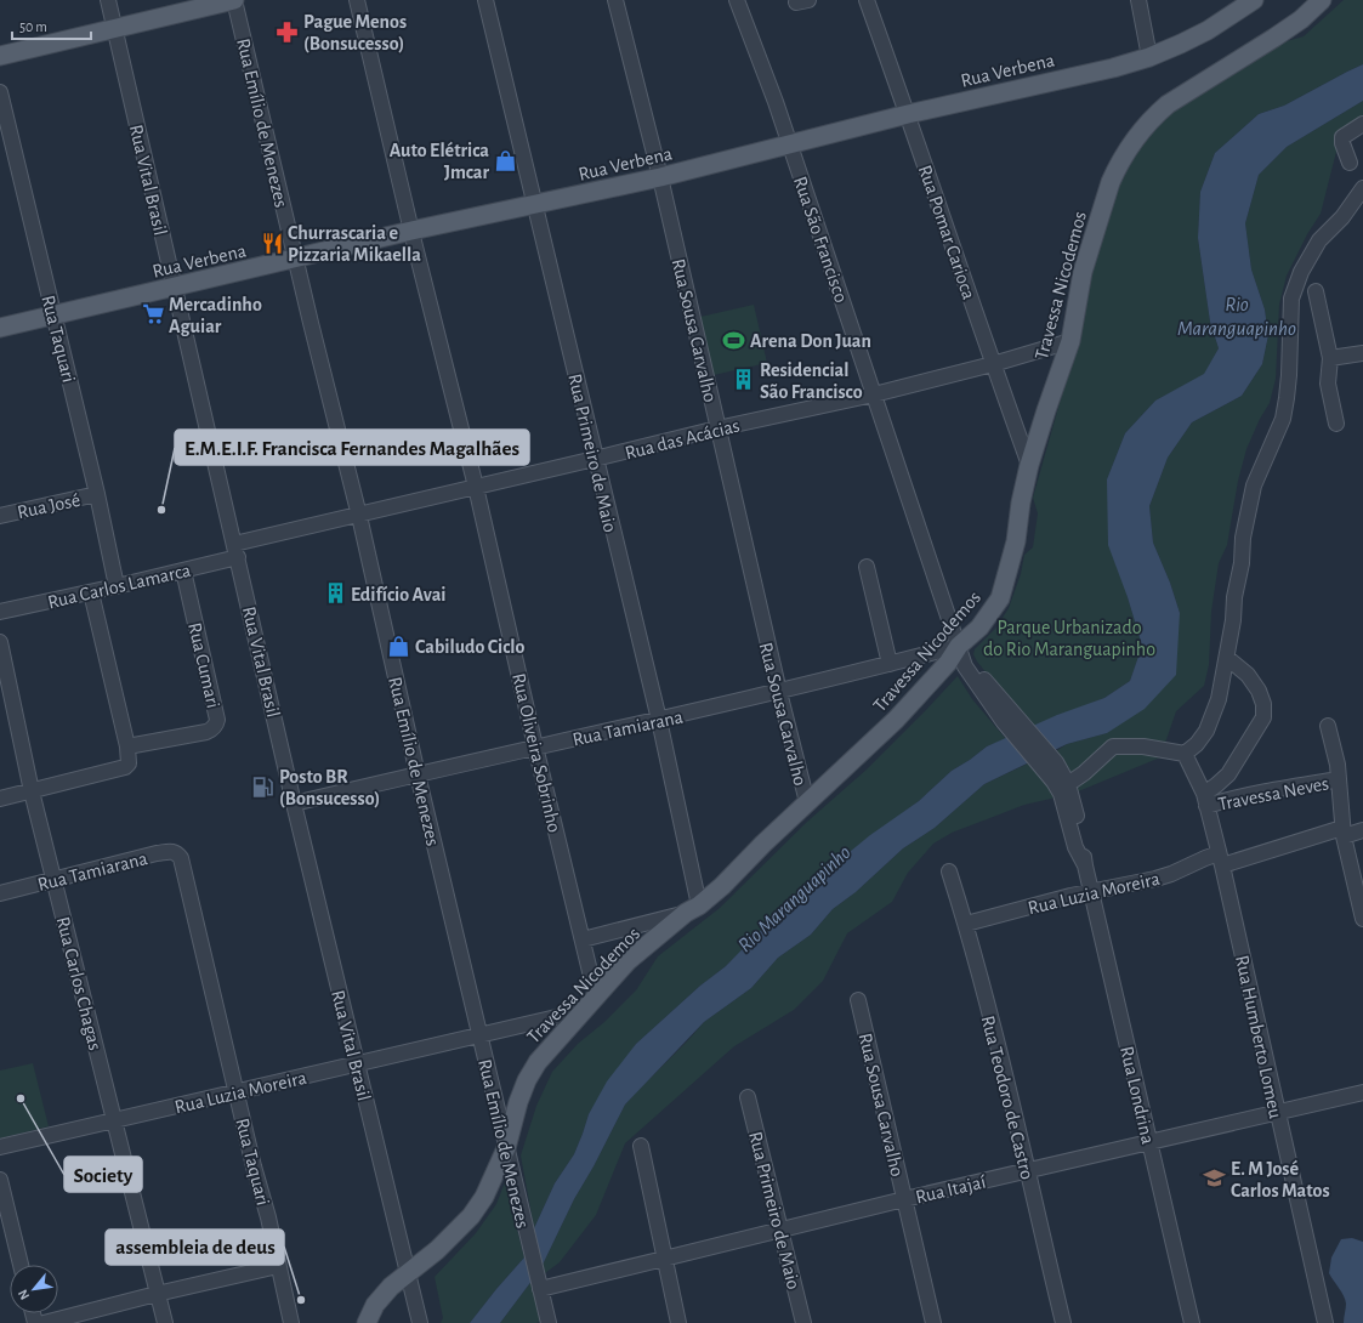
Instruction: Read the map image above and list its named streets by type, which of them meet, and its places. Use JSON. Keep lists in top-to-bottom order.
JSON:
{
  "streets": {
    "main road": ["Rua Verbena", "Travessa Nicodemos"],
    "street": [
      "Rua Emílio de Menezes",
      "Rua Vital Brasil",
      "Rua Pomar Carioca",
      "Rua São Francisco",
      "Rua Sousa Carvalho",
      "Rua Taquari",
      "Rua das Acácias",
      "Rua Primeiro de Maio",
      "Rua José",
      "Rua Carlos Lamarca",
      "Rua Cumari",
      "Rua Tamiarana",
      "Rua Oliveira Sobrinho",
      "Travessa Neves",
      "Rua Luzia Moreira",
      "Rua Carlos Chagas",
      "Rua Humberto Lomeu",
      "Rua Londrina",
      "Rua Teodoro de Castro",
      "Rua Itajaí"
    ]
  },
  "crossings": [
    ["Rua Verbena", "Rua Emílio de Menezes"],
    ["Rua Verbena", "Rua Vital Brasil"],
    ["Rua Verbena", "Rua Pomar Carioca"],
    ["Rua Verbena", "Rua São Francisco"],
    ["Rua Verbena", "Rua Sousa Carvalho"],
    ["Rua Verbena", "Rua Taquari"],
    ["Rua Verbena", "Rua Primeiro de Maio"],
    ["Rua Verbena", "Rua Oliveira Sobrinho"],
    ["Rua Emílio de Menezes", "Travessa Nicodemos"],
    ["Rua Emílio de Menezes", "Rua das Acácias"],
    ["Rua Emílio de Menezes", "Rua Tamiarana"],
    ["Rua Emílio de Menezes", "Rua Luzia Moreira"],
    ["Rua Emílio de Menezes", "Rua Itajaí"],
    ["Rua Vital Brasil", "Travessa Nicodemos"],
    ["Rua Vital Brasil", "Rua das Acácias"],
    ["Rua Vital Brasil", "Rua Carlos Lamarca"],
    ["Rua Vital Brasil", "Rua Tamiarana"],
    ["Rua Vital Brasil", "Rua Luzia Moreira"],
    ["Rua Pomar Carioca", "Travessa Nicodemos"],
    ["Rua Pomar Carioca", "Rua das Acácias"],
    ["Rua São Francisco", "Travessa Nicodemos"],
    ["Rua São Francisco", "Rua das Acácias"],
    ["Rua São Francisco", "Rua Tamiarana"],
    ["Travessa Nicodemos", "Rua Sousa Carvalho"],
    ["Travessa Nicodemos", "Rua das Acácias"],
    ["Travessa Nicodemos", "Rua Primeiro de Maio"],
    ["Travessa Nicodemos", "Rua Tamiarana"],
    ["Travessa Nicodemos", "Rua Oliveira Sobrinho"],
    ["Travessa Nicodemos", "Rua Luzia Moreira"],
    ["Rua Sousa Carvalho", "Rua das Acácias"],
    ["Rua Sousa Carvalho", "Rua Tamiarana"],
    ["Rua Sousa Carvalho", "Rua Itajaí"],
    ["Rua Taquari", "Rua José"],
    ["Rua Taquari", "Rua Carlos Lamarca"],
    ["Rua Taquari", "Rua Tamiarana"],
    ["Rua Taquari", "Rua Luzia Moreira"],
    ["Rua das Acácias", "Rua Primeiro de Maio"],
    ["Rua das Acácias", "Rua Carlos Lamarca"],
    ["Rua das Acácias", "Rua Oliveira Sobrinho"],
    ["Rua Primeiro de Maio", "Rua Tamiarana"],
    ["Rua Primeiro de Maio", "Rua Itajaí"],
    ["Rua Carlos Lamarca", "Rua Cumari"],
    ["Rua Tamiarana", "Rua Oliveira Sobrinho"],
    ["Rua Tamiarana", "Rua Carlos Chagas"],
    ["Travessa Neves", "Rua Humberto Lomeu"],
    ["Rua Luzia Moreira", "Rua Carlos Chagas"],
    ["Rua Luzia Moreira", "Rua Humberto Lomeu"],
    ["Rua Luzia Moreira", "Rua Londrina"],
    ["Rua Luzia Moreira", "Rua Teodoro de Castro"],
    ["Rua Humberto Lomeu", "Rua Itajaí"],
    ["Rua Londrina", "Rua Itajaí"],
    ["Rua Teodoro de Castro", "Rua Itajaí"]
  ],
  "water": ["Rio Maranguapinho"],
  "parks": ["Parque Urbanizado do Rio Maranguapinho"],
  "places": {
    "pharmacy": ["Pague Menos (Bonsucesso)"],
    "shop": ["Auto Elétrica Jmcar", "Cabiludo Ciclo"],
    "restaurant": ["Churrascaria e Pizzaria Mikaella"],
    "supermarket": ["Mercadinho Aguiar"],
    "sports": ["Arena Don Juan"],
    "building": ["Residencial São Francisco", "Edifício Avai"],
    "other": ["E.M.E.I.F. Francisca Fernandes Magalhães", "Society", "assembleia de deus"],
    "fuel station": ["Posto BR (Bonsucesso)"],
    "school or university": ["E. M José Carlos Matos"]
  },
  "scale_bar": "50 m",
  "north": "bottom left"
}
